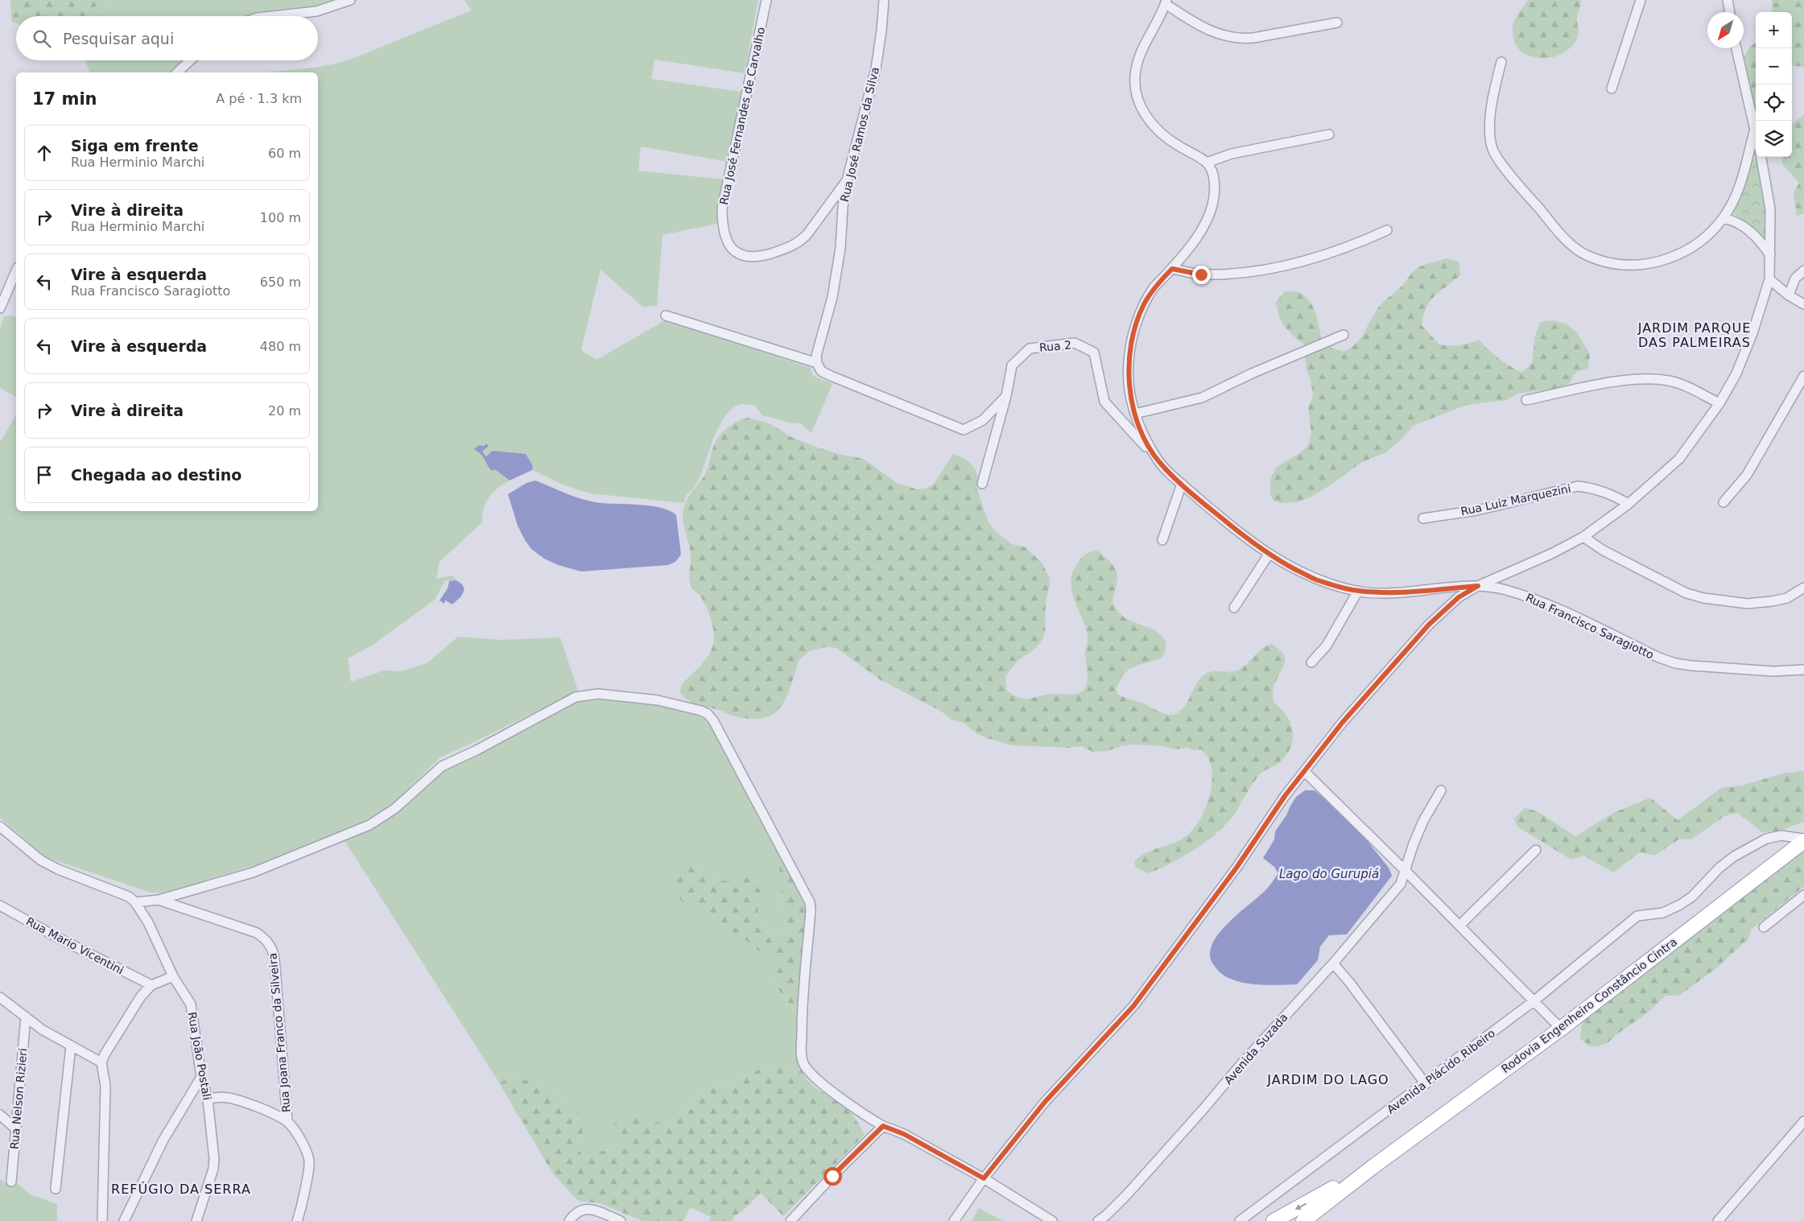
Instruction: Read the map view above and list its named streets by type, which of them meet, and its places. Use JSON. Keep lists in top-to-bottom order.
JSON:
{
  "streets": {
    "main road": ["Rodovia Engenheiro Constâncio Cintra"],
    "street": [
      "Rua José Fernandes de Carvalho",
      "Rua José Ramos da Silva",
      "Rua 2",
      "Rua Luiz Marquezini",
      "Rua Francisco Saragiotto",
      "Rua Mario Vicentini",
      "Rua Joana Franco da Silveira",
      "Avenida Suzada",
      "Rua João Postali",
      "Avenida Plácido Ribeiro",
      "Rua Nelson Rizieri"
    ]
  },
  "crossings": [
    ["Rua José Fernandes de Carvalho", "Rua José Ramos da Silva"],
    ["Rodovia Engenheiro Constâncio Cintra", "Avenida Plácido Ribeiro"],
    ["Rua Joana Franco da Silveira", "Rua João Postali"]
  ],
  "districts": ["JARDIM PARQUE DAS PALMEIRAS", "JARDIM DO LAGO", "REFÚGIO DA SERRA"],
  "water": ["Lago do Gurupiá"],
  "north": "bottom left",
  "page": {
    "map_buttons": ["+", "−"],
    "search": "Pesquisar aqui",
    "heading": ["17 min", "A pé · 1.3 km"],
    "list": [
      ["Siga em frente", "Rua Herminio Marchi", "60 m"],
      ["Vire à direita", "Rua Herminio Marchi", "100 m"],
      ["Vire à esquerda", "Rua Francisco Saragiotto", "650 m"],
      ["Vire à esquerda", "480 m"],
      ["Vire à direita", "20 m"],
      "Chegada ao destino"
    ]
  }
}
